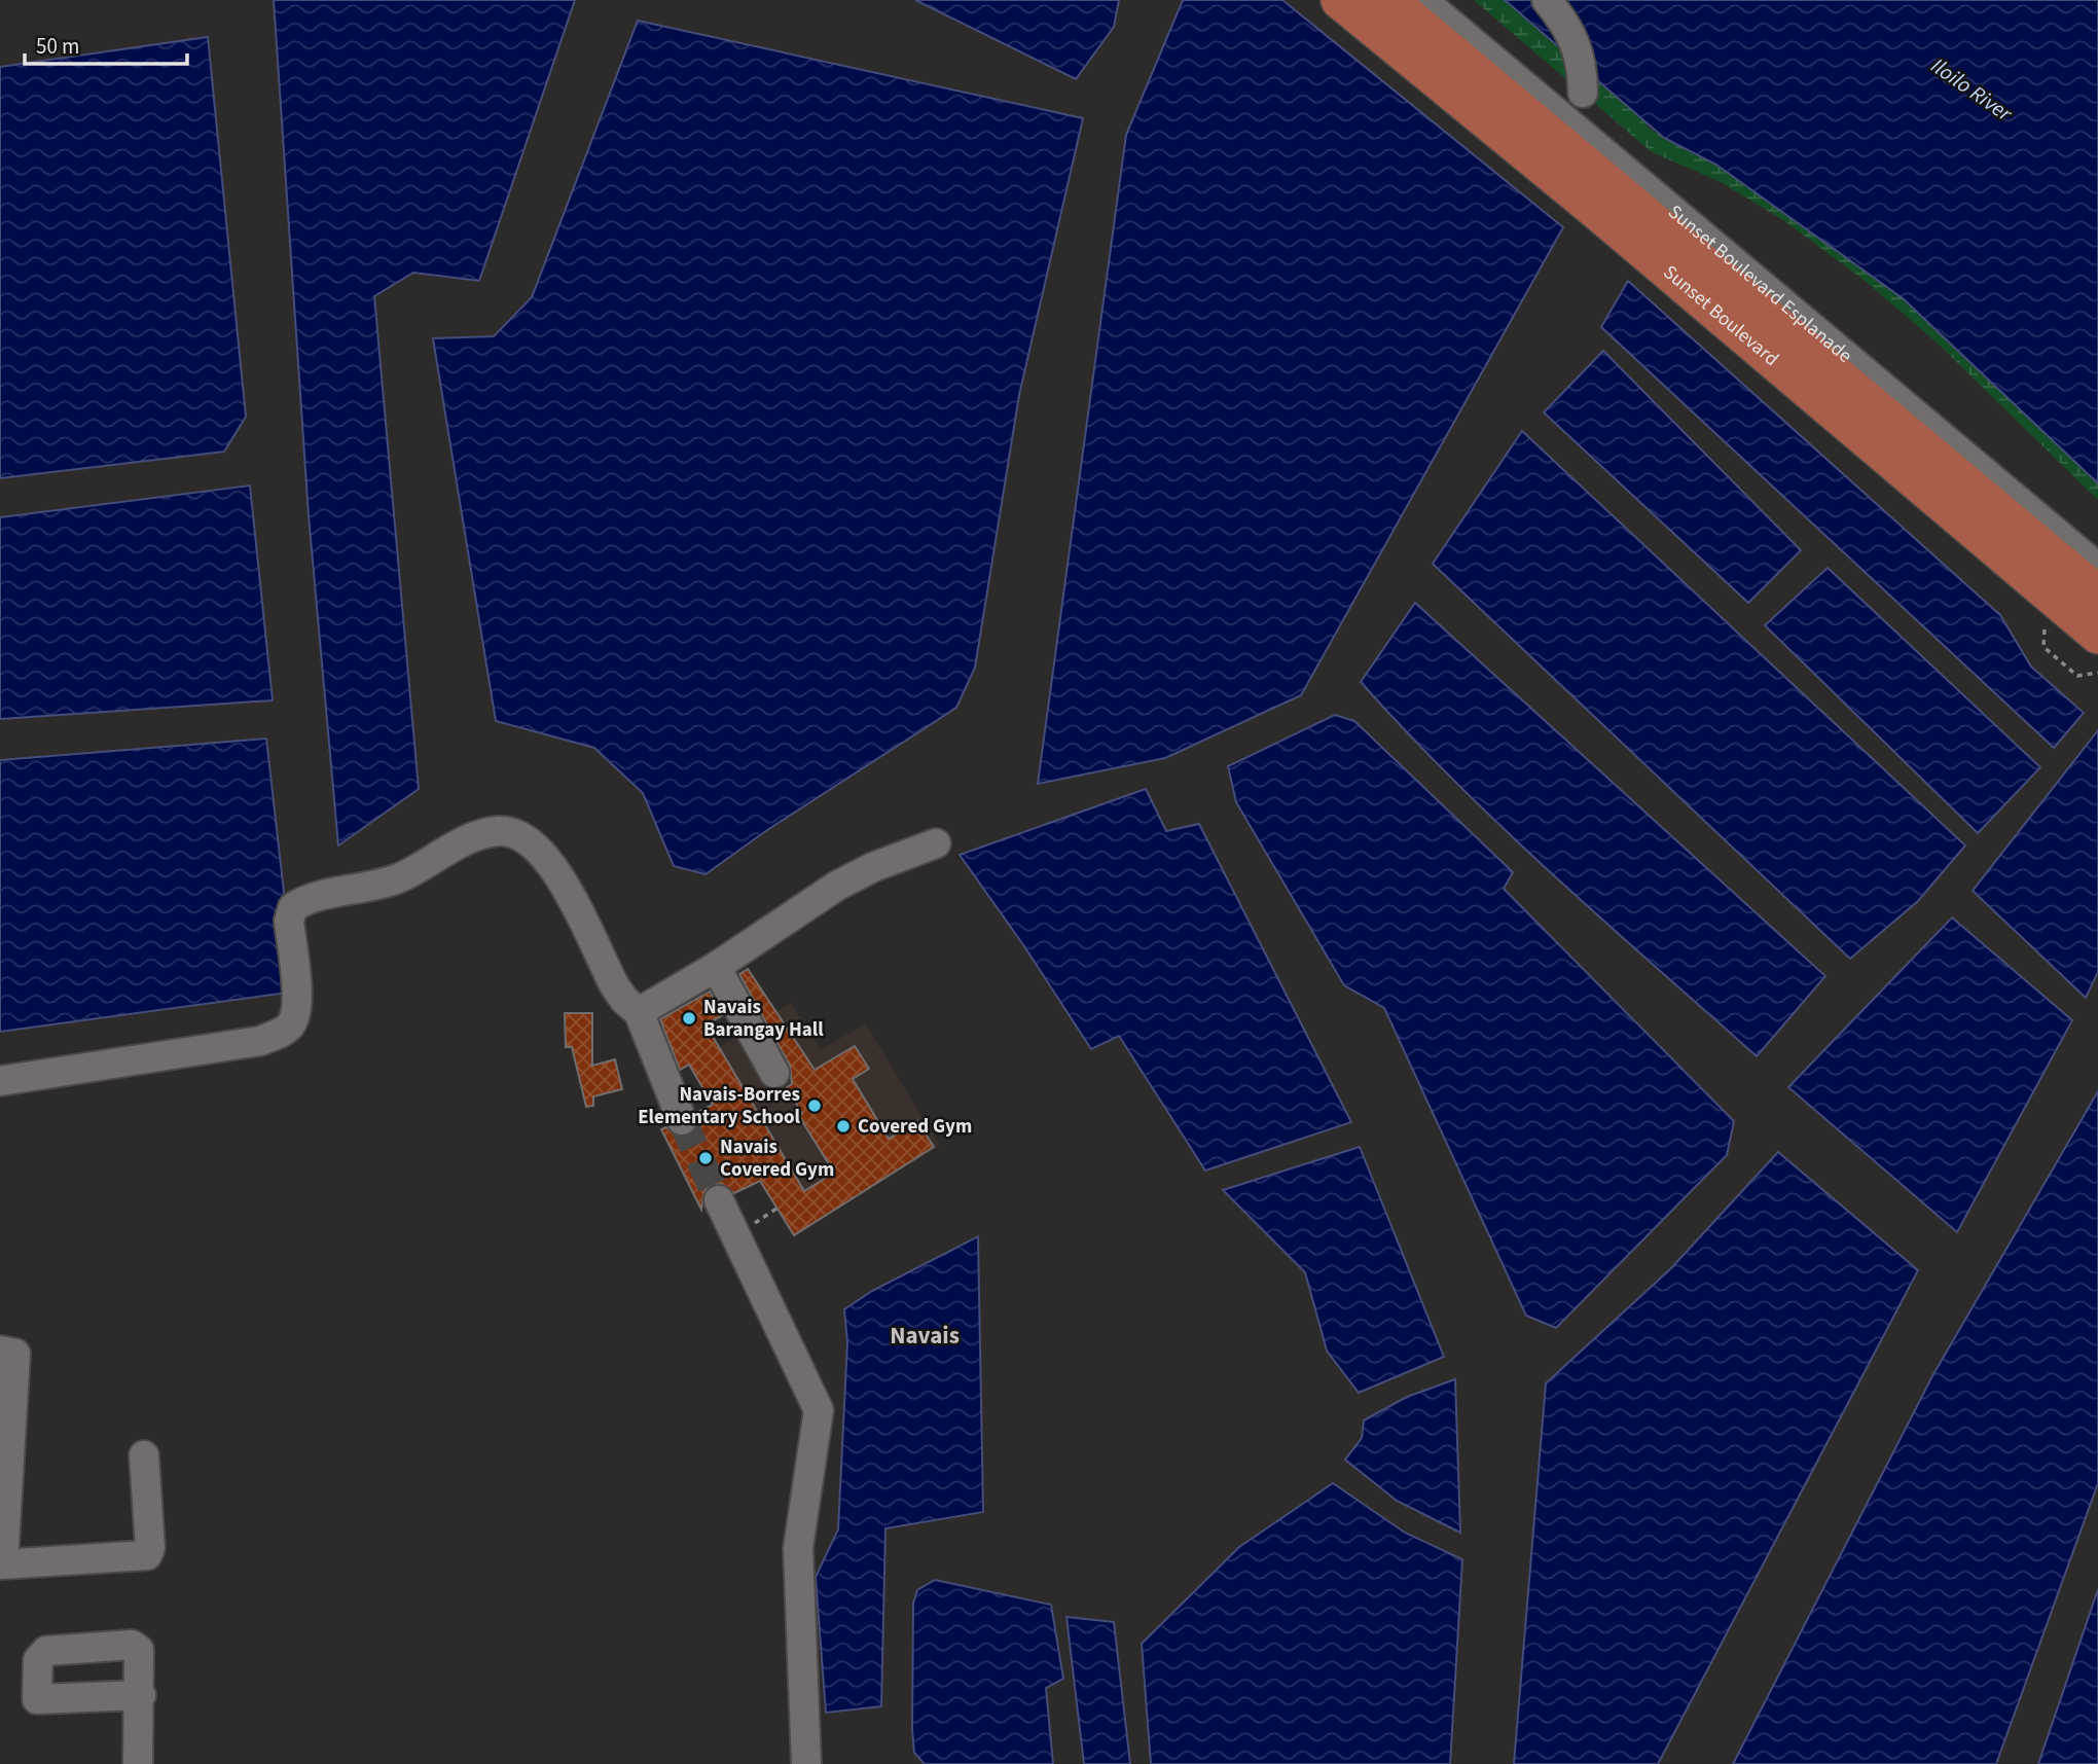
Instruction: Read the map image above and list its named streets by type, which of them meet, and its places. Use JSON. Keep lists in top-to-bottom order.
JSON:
{
  "streets": {
    "main road": ["Sunset Boulevard"],
    "street": ["Sunset Boulevard Esplanade"]
  },
  "districts": ["Navais"],
  "water": ["Iloilo River"],
  "places": [
    "Navais Barangay Hall",
    "Navais-Borres Elementary School",
    "Covered Gym",
    "Navais Covered Gym"
  ],
  "scale_bar": "50 m"
}
